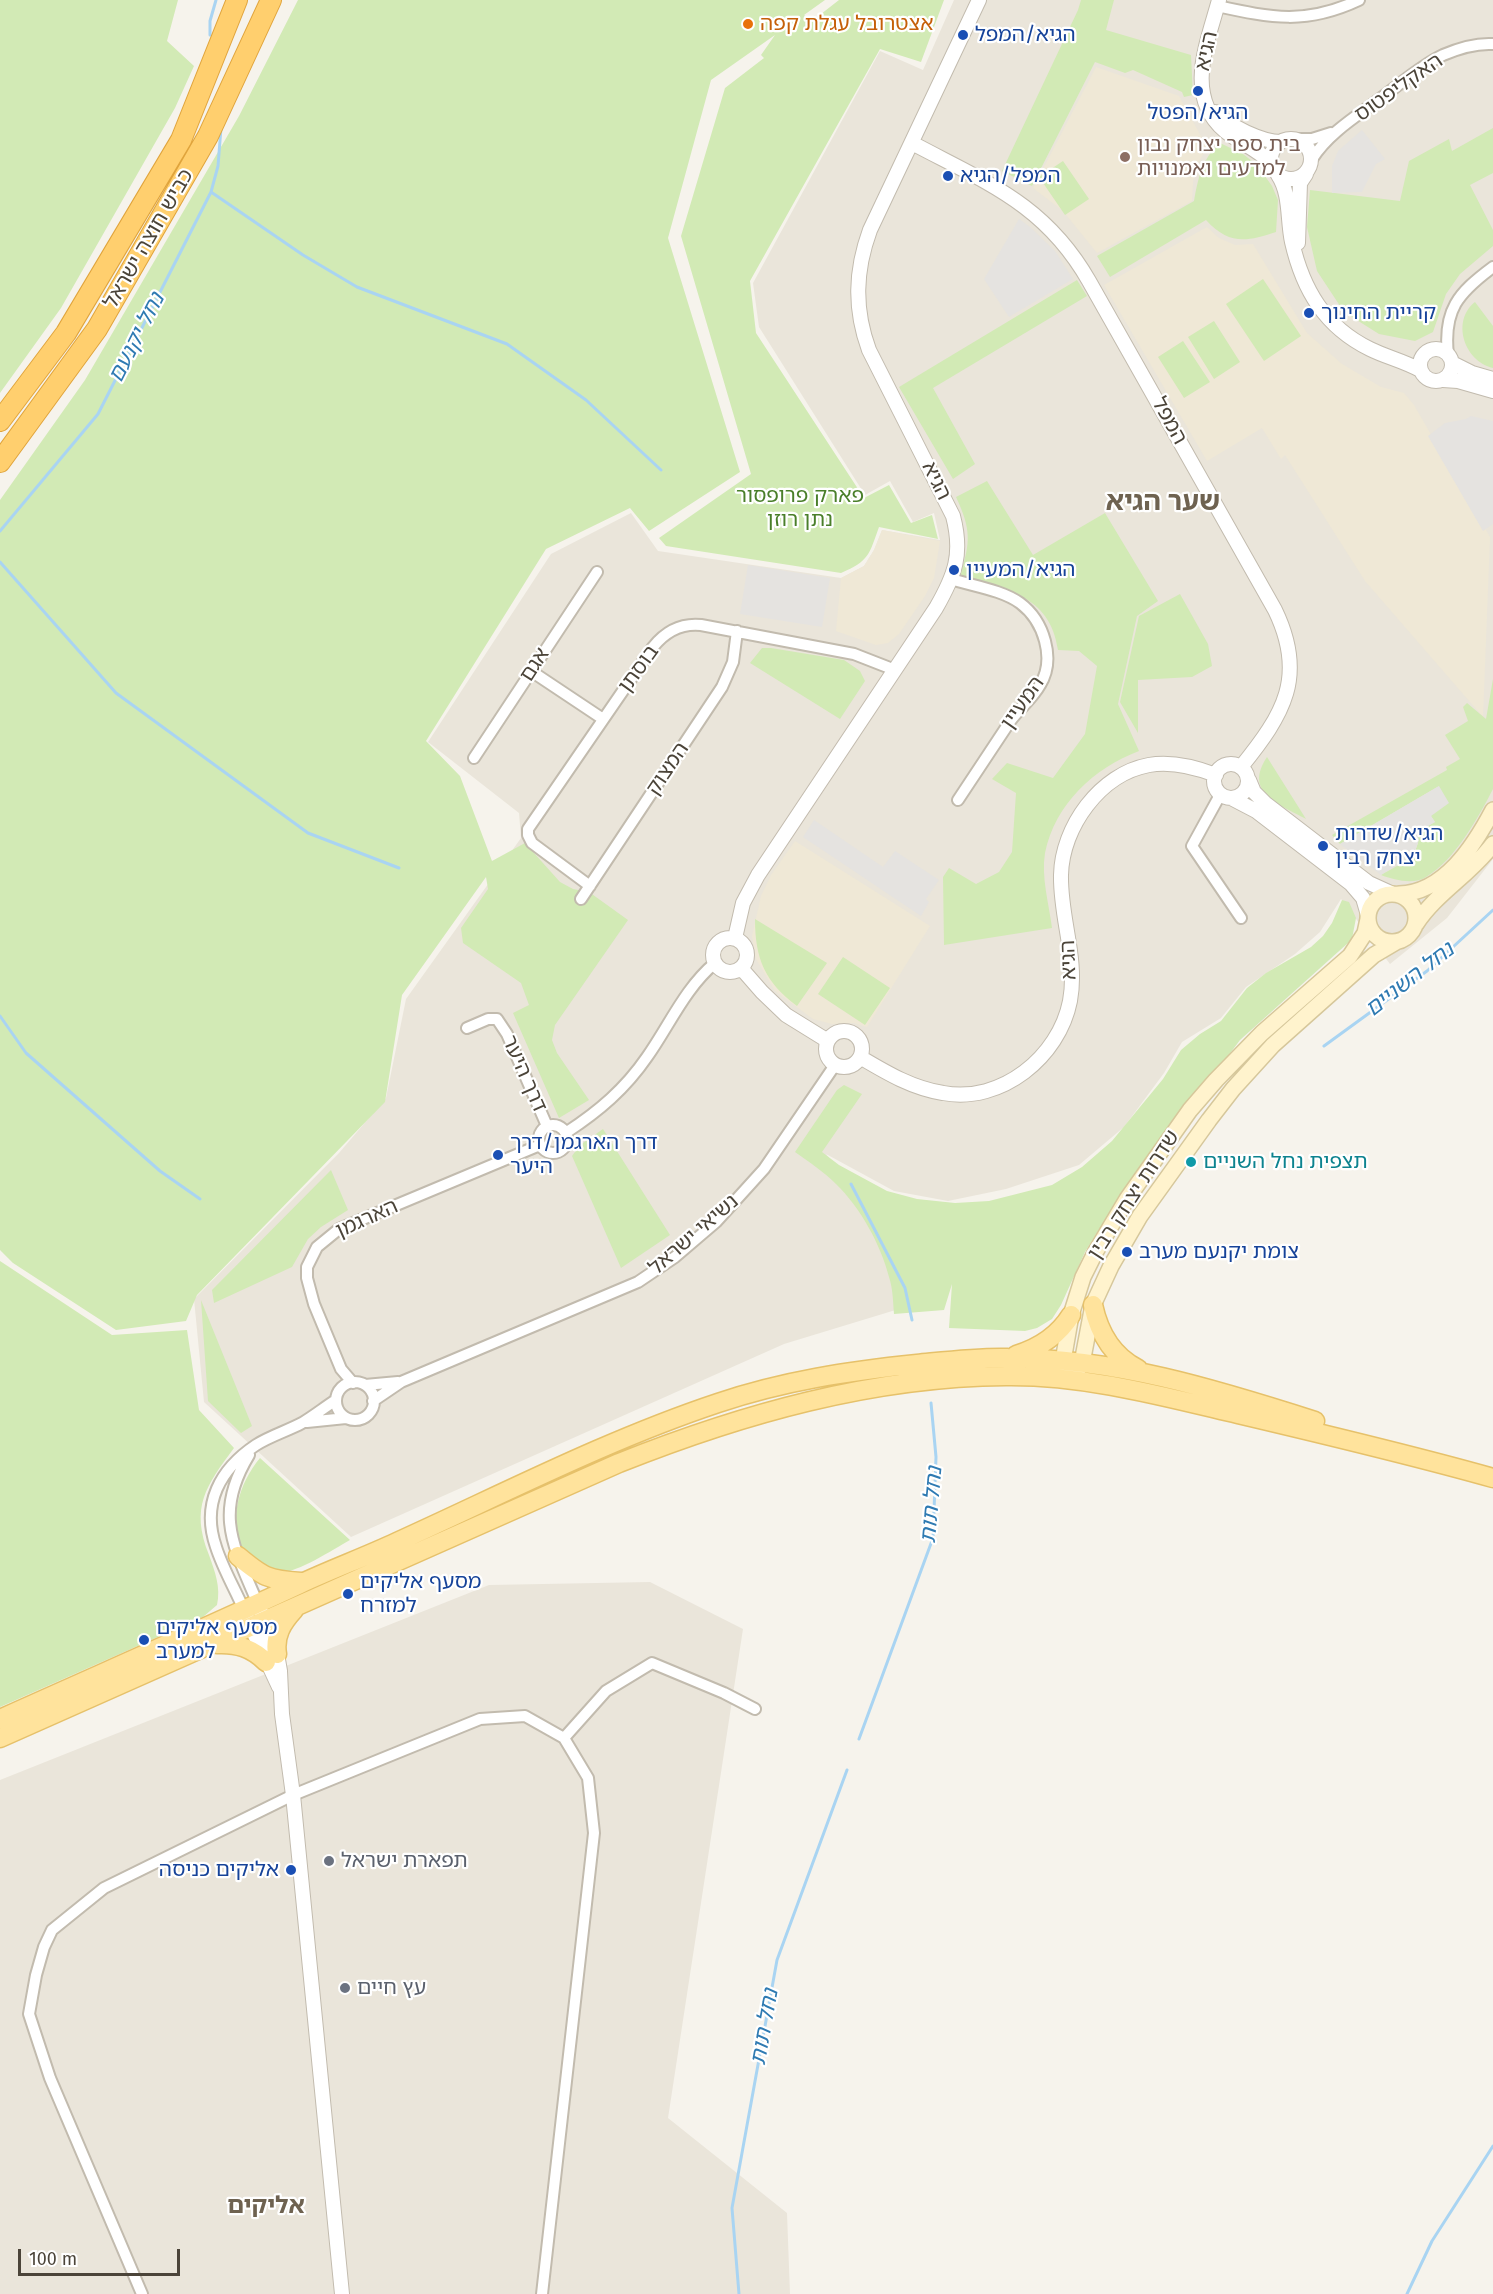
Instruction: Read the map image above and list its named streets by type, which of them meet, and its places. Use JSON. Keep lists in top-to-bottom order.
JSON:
{
  "streets": {
    "highway": ["כביש חוצה ישראל"],
    "main road": ["שדרות יצחק רבין"],
    "street": [
      "הגיא",
      "האקליפטוס",
      "המפל",
      "אגם",
      "בוסתן",
      "המעיין",
      "המצוק",
      "דרך היער",
      "הארגמן",
      "נשיאי ישראל"
    ]
  },
  "crossings": [
    ["הגיא", "האקליפטוס"],
    ["הגיא", "המפל"],
    ["הגיא", "בוסתן"],
    ["הגיא", "המעיין"],
    ["הגיא", "נשיאי ישראל"],
    ["בוסתן", "המצוק"],
    ["דרך היער", "הארגמן"],
    ["הארגמן", "נשיאי ישראל"]
  ],
  "districts": ["שער הגיא", "אליקים"],
  "water": ["נחל יקנעם", "נחל השניים", "נחל תות"],
  "parks": ["פארק פרופסור נתן רוזן"],
  "places": [
    "אצטרובל עגלת קפה",
    "הגיא/המפל",
    "הגיא/הפטל",
    "בית ספר יצחק נבון למדעים ואמנויות",
    "המפל/הגיא",
    "קריית החינוך",
    "הגיא/המעיין",
    "הגיא/שדרות יצחק רבין",
    "דרך הארגמן/דרך היער",
    "תצפית נחל השניים",
    "צומת יקנעם מערב",
    "מסעף אליקים למזרח",
    "מסעף אליקים למערב",
    "תפארת ישראל",
    "אליקים כניסה",
    "עץ חיים"
  ],
  "scale_bar": "100 m"
}
